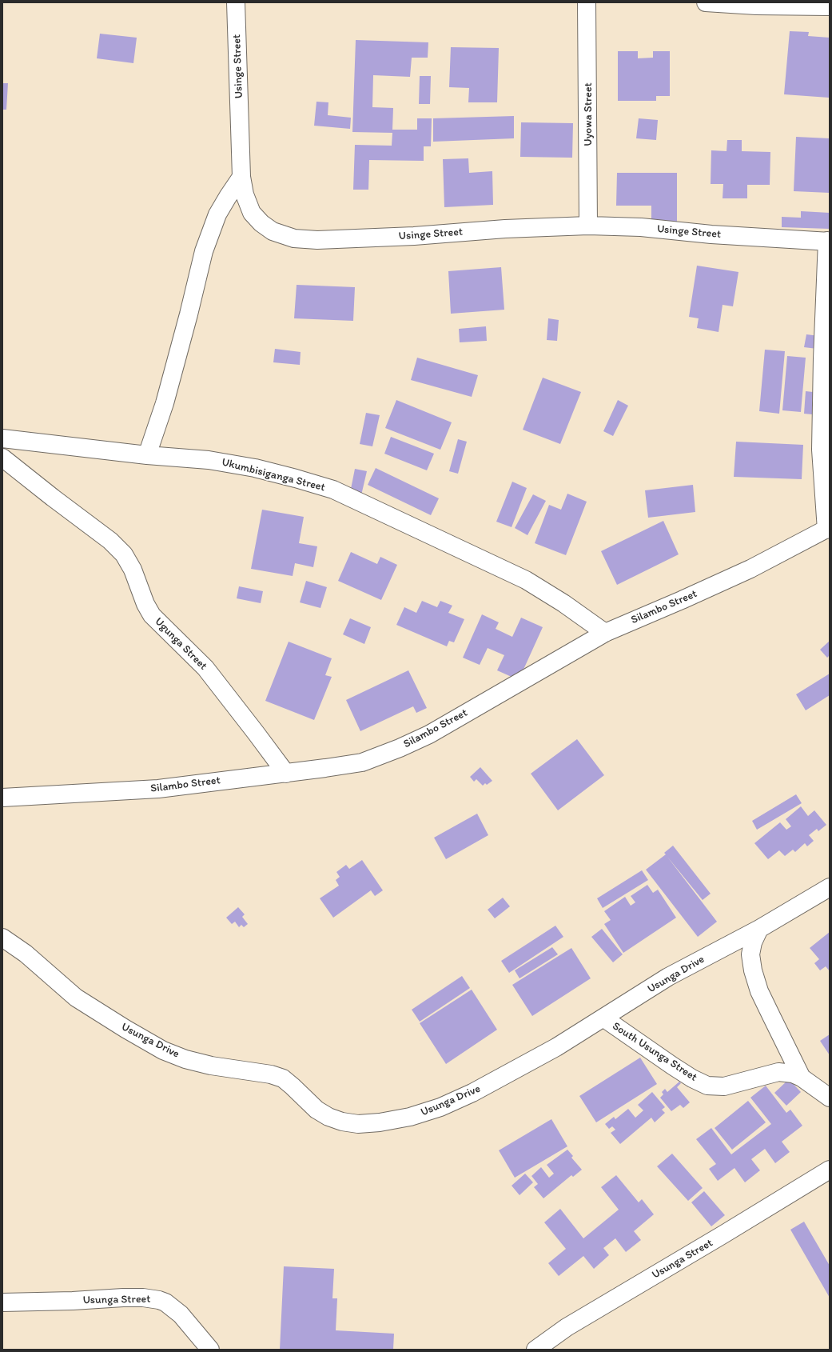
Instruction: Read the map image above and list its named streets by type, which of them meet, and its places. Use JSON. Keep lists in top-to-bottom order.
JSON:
{
  "streets": {
    "street": [
      "Usinge Street",
      "Uyowa Street",
      "Ukumbisiganga Street",
      "Silambo Street",
      "Ugunga Street",
      "Usunga Drive",
      "South Usunga Street",
      "Usunga Street"
    ]
  },
  "crossings": [
    ["Usinge Street", "Uyowa Street"],
    ["Ukumbisiganga Street", "Silambo Street"],
    ["Silambo Street", "Ugunga Street"],
    ["Usunga Drive", "South Usunga Street"]
  ]
}
